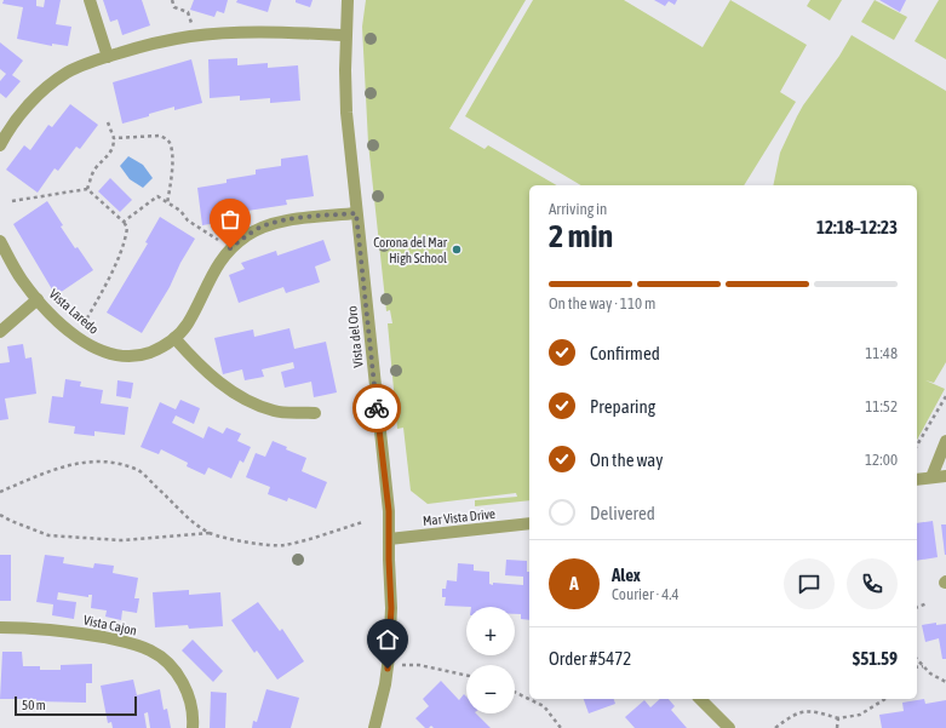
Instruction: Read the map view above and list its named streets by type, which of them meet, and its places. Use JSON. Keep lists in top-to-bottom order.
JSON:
{
  "streets": {
    "street": [
      "Vista Laredo",
      "Vista del Oro",
      "Mar Vista Drive",
      "Vista Cajon"
    ]
  },
  "crossings": [
    ["Vista Laredo", "Vista del Oro"],
    ["Vista del Oro", "Mar Vista Drive"]
  ],
  "places": ["Corona del Mar High School"],
  "scale_bar": "50 m",
  "page": {
    "heading": ["2 min", "Arriving in", "12:18–12:23"],
    "panel": [
      "Alex",
      "Courier · 4.4",
      "Order #5472",
      "$51.59"
    ],
    "bar": "On the way · 110 m",
    "list": [
      ["Confirmed", "11:48"],
      ["Preparing", "11:52"],
      ["On the way", "12:00"],
      "Delivered"
    ],
    "round": "A",
    "map_buttons": ["+", "−"],
    "scale": "50 m"
  }
}
